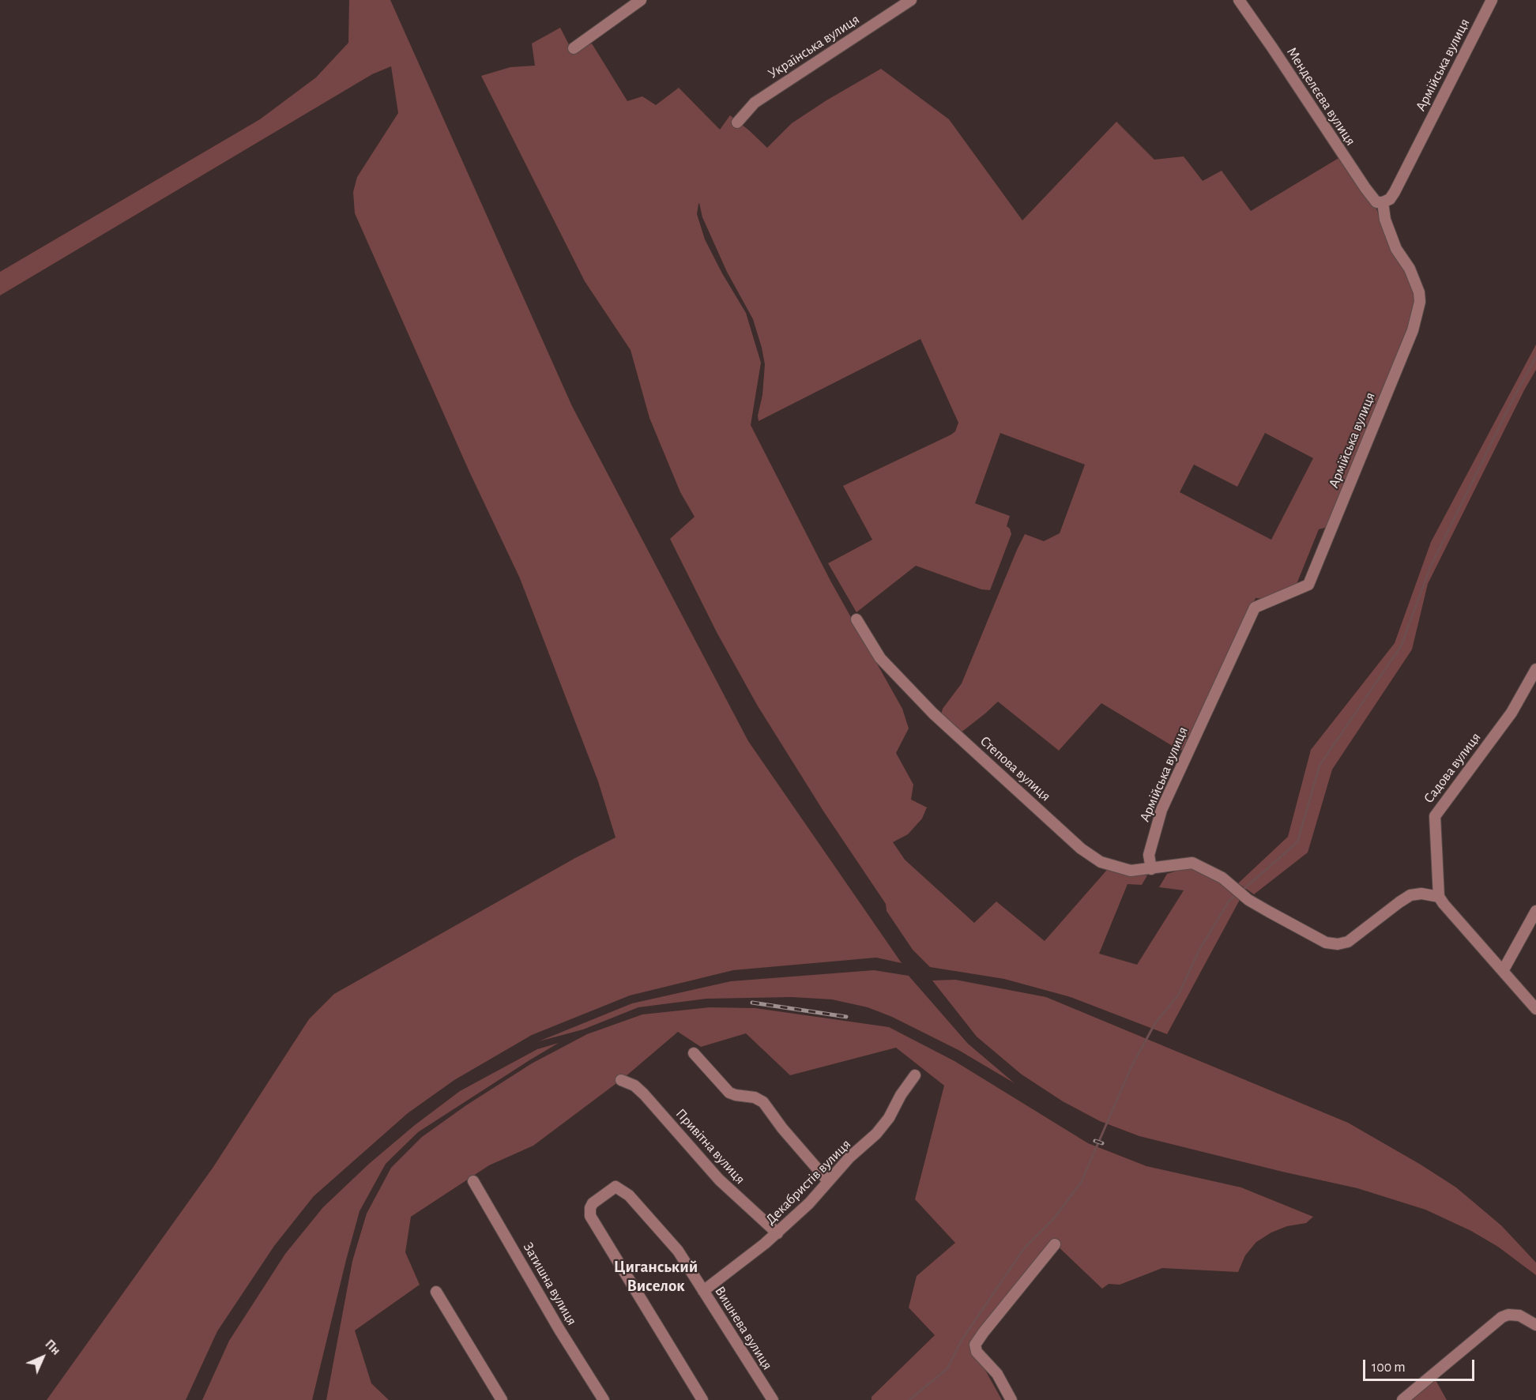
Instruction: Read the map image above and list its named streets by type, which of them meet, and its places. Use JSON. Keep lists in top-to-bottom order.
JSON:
{
  "streets": {
    "street": [
      "Українська вулиця",
      "Армійська вулиця",
      "Менделєєва вулиця",
      "Садова вулиця",
      "Степова вулиця",
      "Привітна вулиця",
      "Декабристів вулиця",
      "Затишна вулиця",
      "Вишнева вулиця"
    ]
  },
  "crossings": [
    ["Армійська вулиця", "Менделєєва вулиця"],
    ["Армійська вулиця", "Степова вулиця"],
    ["Садова вулиця", "Степова вулиця"],
    ["Привітна вулиця", "Декабристів вулиця"],
    ["Декабристів вулиця", "Вишнева вулиця"]
  ],
  "districts": ["Циганський Виселок"],
  "scale_bar": "100 m",
  "north": "top right"
}
